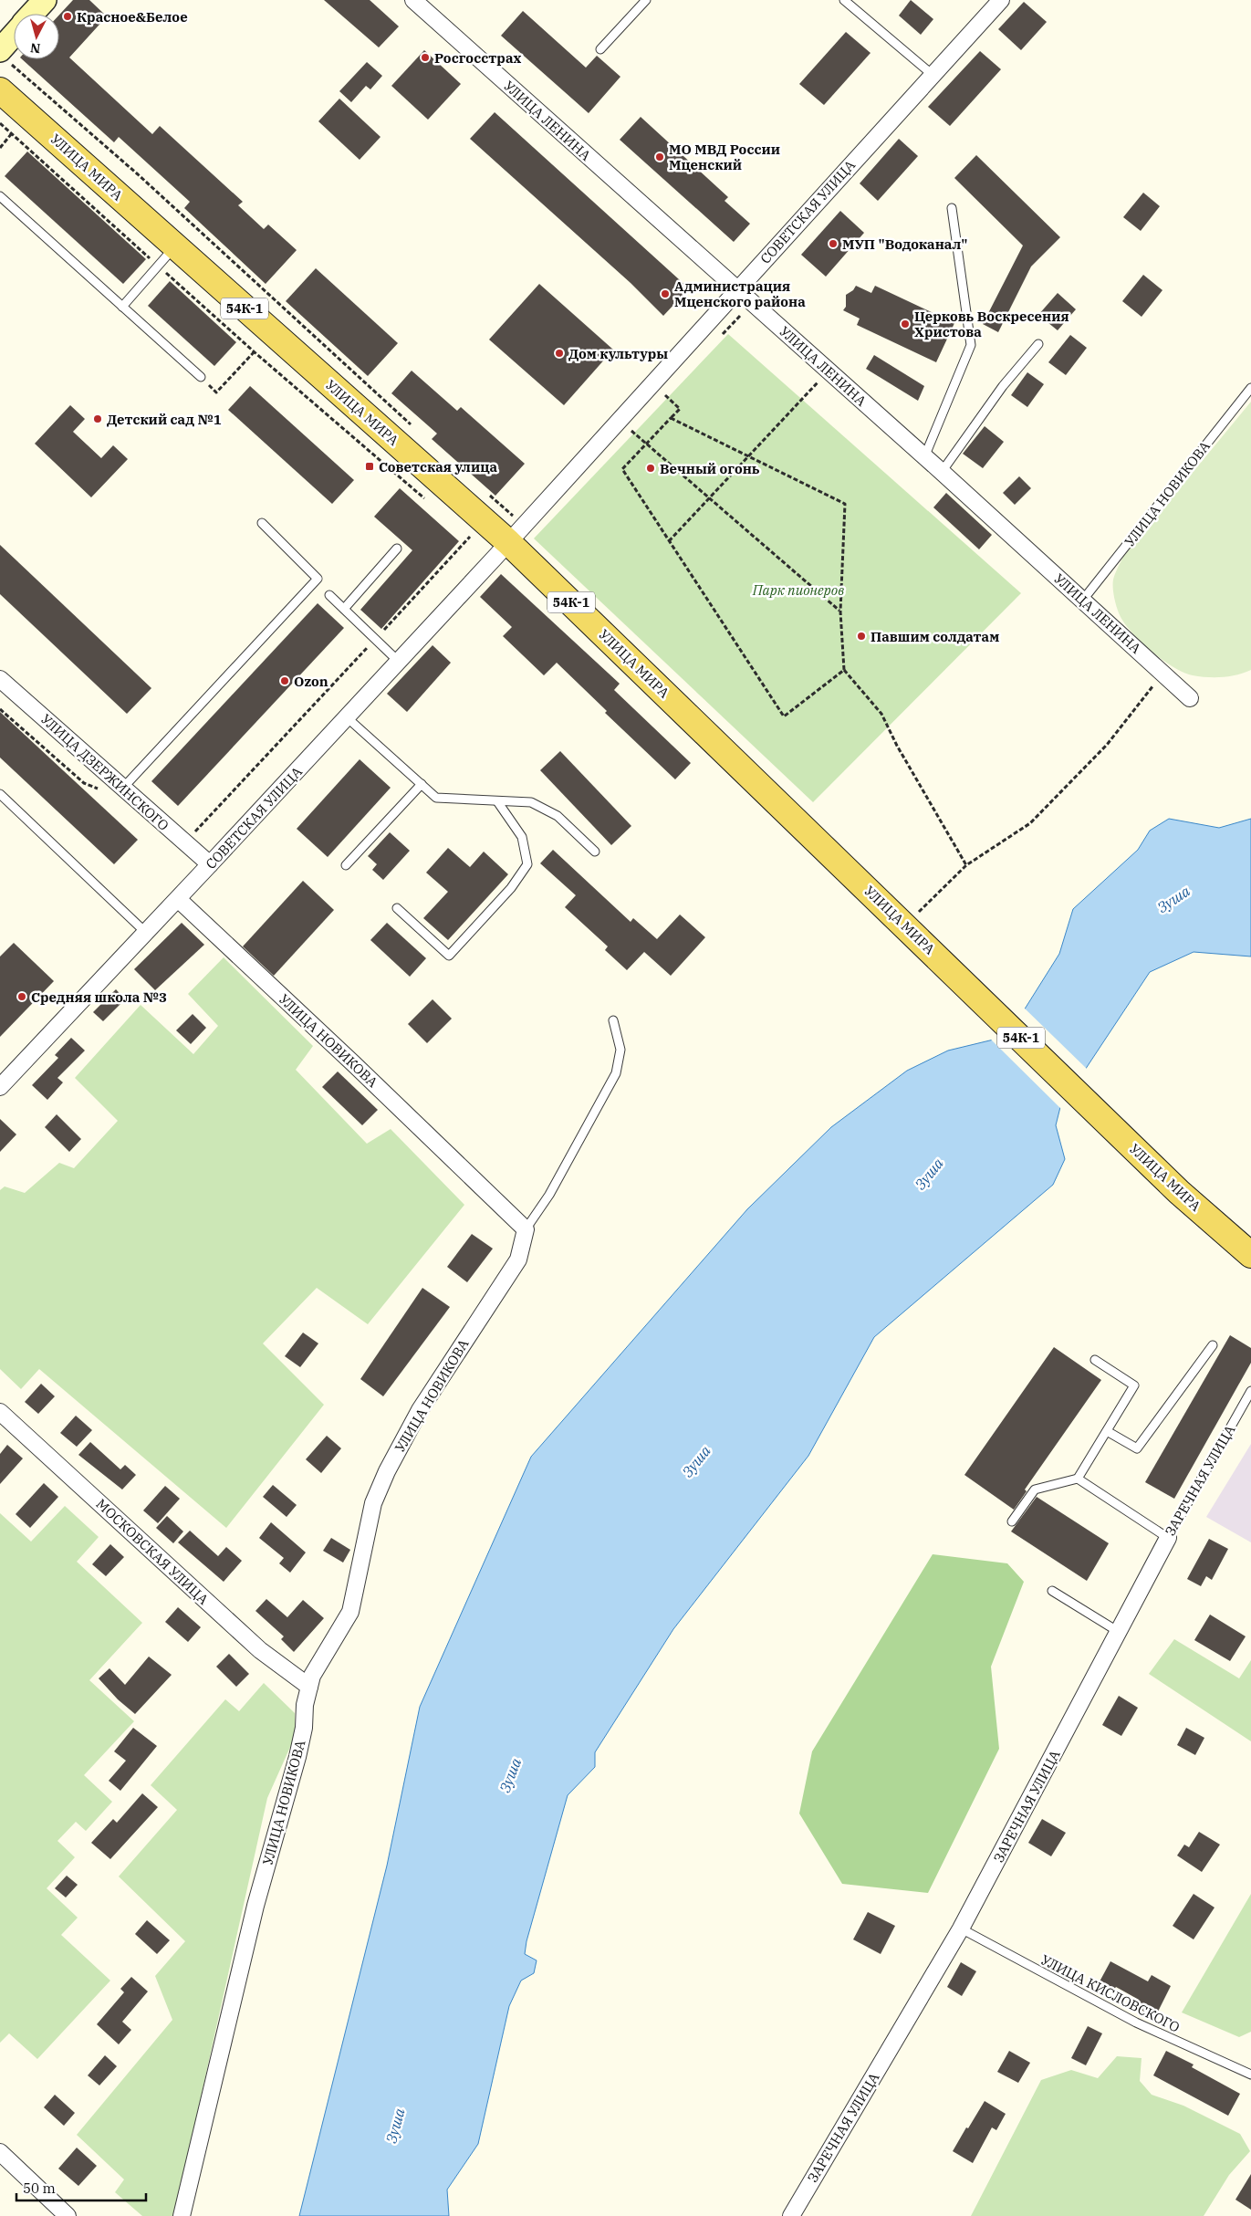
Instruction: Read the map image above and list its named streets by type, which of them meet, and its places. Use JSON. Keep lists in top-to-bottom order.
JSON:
{
  "streets": {
    "main road": ["УЛИЦА МИРА", "54К-1"],
    "street": [
      "УЛИЦА ЛЕНИНА",
      "СОВЕТСКАЯ УЛИЦА",
      "УЛИЦА НОВИКОВА",
      "УЛИЦА ДЗЕРЖИНСКОГО",
      "ЗАРЕЧНАЯ УЛИЦА",
      "МОСКОВСКАЯ УЛИЦА"
    ],
    "lane": ["УЛИЦА КИСЛОВСКОГО"]
  },
  "crossings": [
    ["УЛИЦА ЛЕНИНА", "СОВЕТСКАЯ УЛИЦА"],
    ["УЛИЦА ЛЕНИНА", "УЛИЦА НОВИКОВА"],
    ["УЛИЦА МИРА", "СОВЕТСКАЯ УЛИЦА"],
    ["СОВЕТСКАЯ УЛИЦА", "УЛИЦА НОВИКОВА"],
    ["СОВЕТСКАЯ УЛИЦА", "УЛИЦА ДЗЕРЖИНСКОГО"],
    ["УЛИЦА НОВИКОВА", "МОСКОВСКАЯ УЛИЦА"],
    ["ЗАРЕЧНАЯ УЛИЦА", "УЛИЦА КИСЛОВСКОГО"]
  ],
  "water": ["Зуша"],
  "parks": ["Парк пионеров"],
  "places": {
    "other": [
      "Красное&Белое",
      "Росгосстрах",
      "МО МВД России Мценский",
      "МУП \"Водоканал\"",
      "Администрация Мценского района",
      "Церковь Воскресения Христова",
      "Дом культуры",
      "Детский сад №1",
      "Вечный огонь",
      "Павшим солдатам",
      "Ozon",
      "Средняя школа №3"
    ],
    "transit": ["Советская улица"]
  },
  "scale_bar": "50 m",
  "north": "bottom"
}
